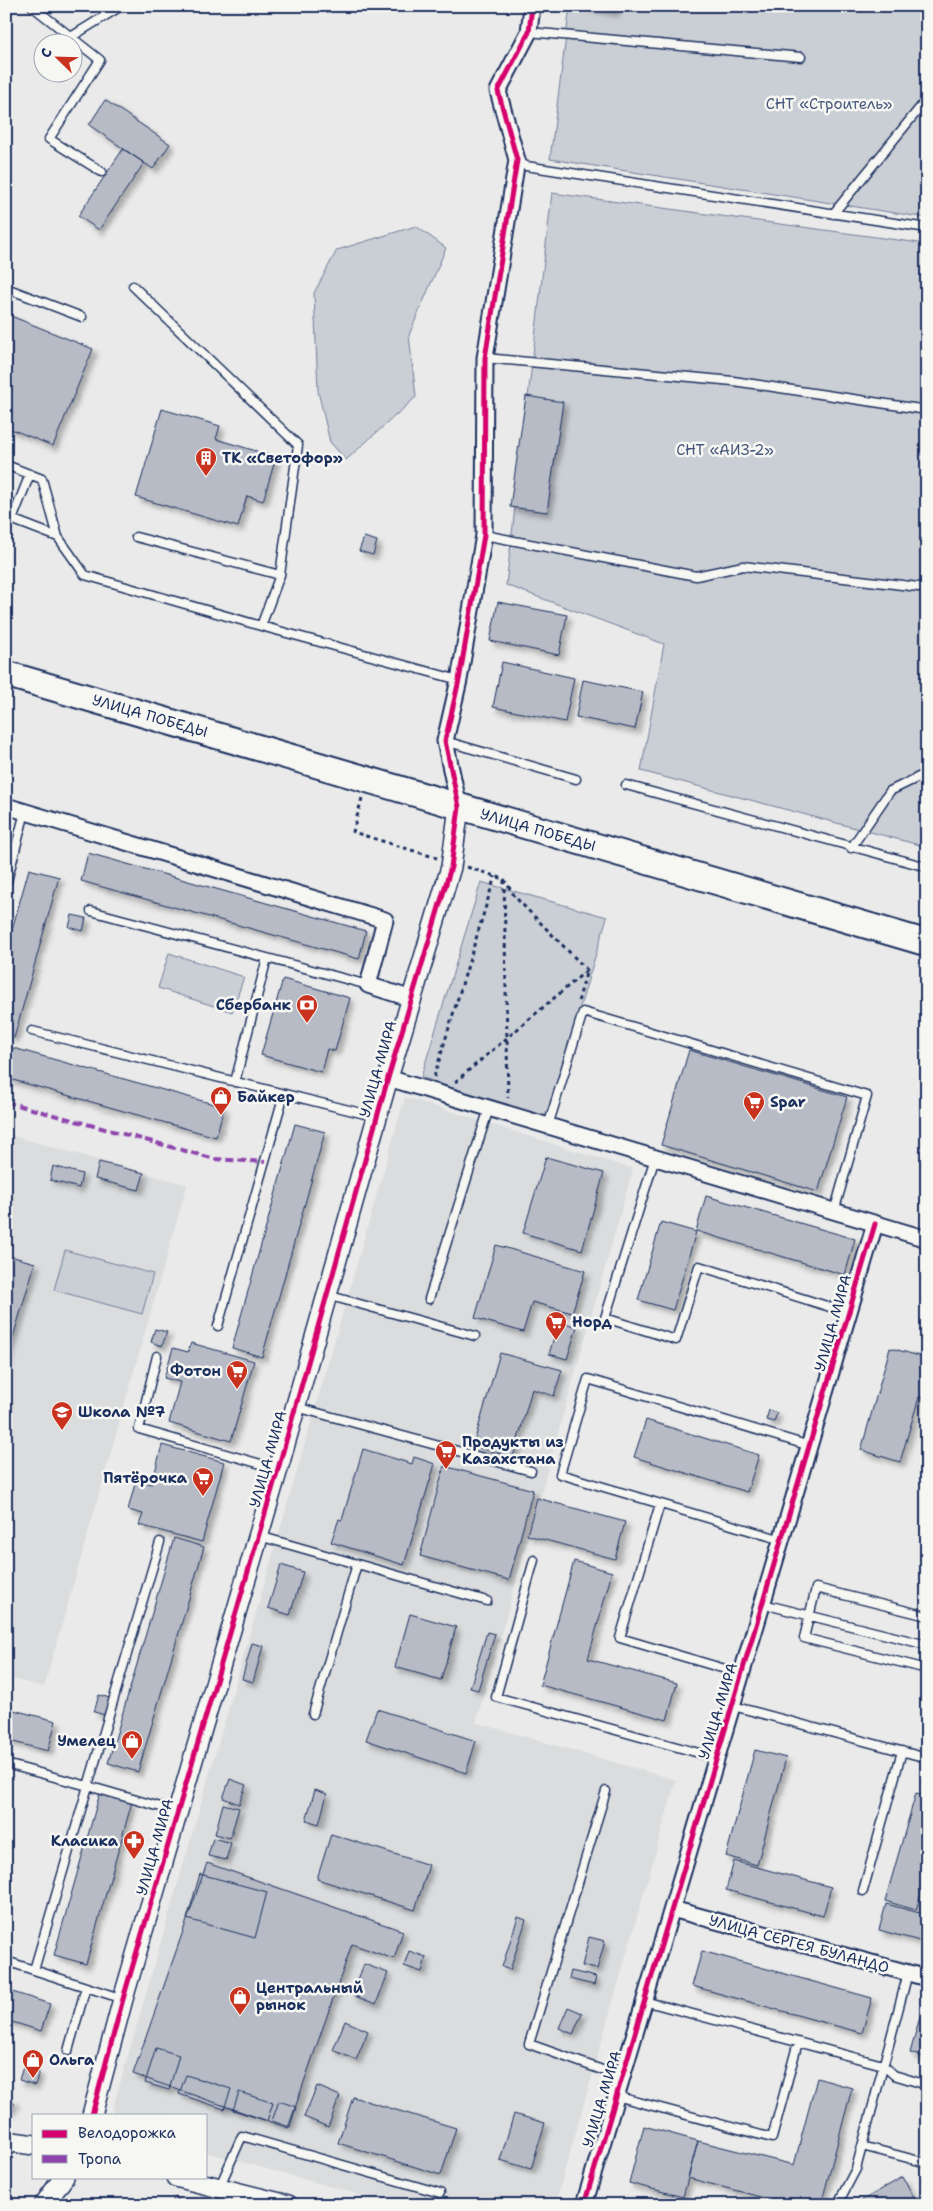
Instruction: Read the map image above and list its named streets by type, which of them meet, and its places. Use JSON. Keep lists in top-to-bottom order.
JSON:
{
  "streets": {
    "highway": ["УЛИЦА ПОБЕДЫ"],
    "street": ["УЛИЦА МИРА", "УЛИЦА СЕРГЕЯ БУЛАНДО"]
  },
  "crossings": [
    ["УЛИЦА ПОБЕДЫ", "УЛИЦА МИРА"],
    ["УЛИЦА МИРА", "УЛИЦА СЕРГЕЯ БУЛАНДО"]
  ],
  "parks": ["СНТ «Строитель»", "СНТ «АИЗ-2»"],
  "places": {
    "building": ["ТК «Светофор»"],
    "bank": ["Сбербанк"],
    "shop": [
      "Байкер",
      "Умелец",
      "Центральный рынок",
      "Ольга"
    ],
    "supermarket": [
      "Spar",
      "Норд",
      "Фотон",
      "Продукты из Казахстана",
      "Пятёрочка"
    ],
    "school or university": ["Школа №7"],
    "pharmacy": ["Класика"]
  },
  "legend": ["Велодорожка", "Тропа"],
  "north": "top left"
}
